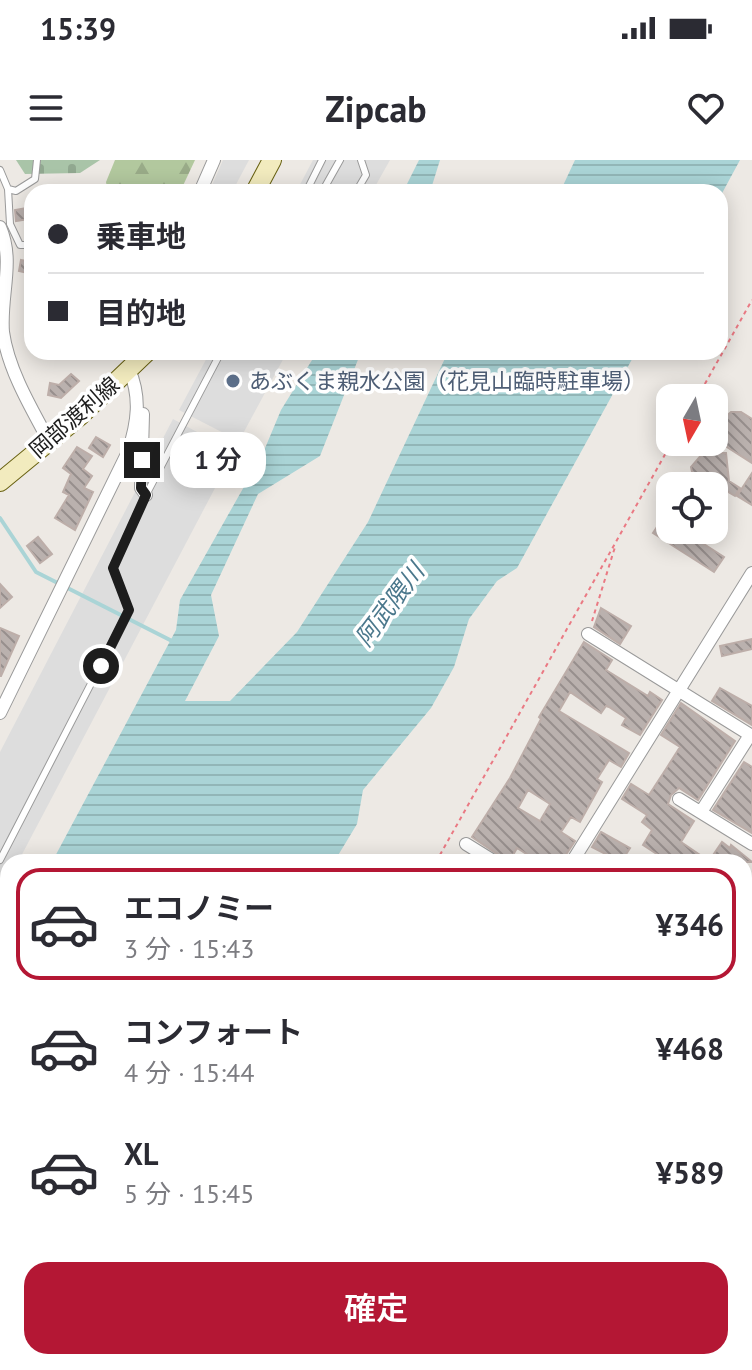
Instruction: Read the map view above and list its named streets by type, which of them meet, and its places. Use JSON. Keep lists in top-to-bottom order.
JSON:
{
  "streets": {
    "main road": ["岡部渡利線"]
  },
  "water": ["阿武隈川"],
  "places": ["あぶくま親水公園（花見山臨時駐車場）"],
  "north": "bottom",
  "page": {
    "status": "15:39",
    "header": "Zipcab",
    "banner": ["乗車地", "目的地"],
    "bubble": "1 分",
    "list": [
      {
        "name": "エコノミー",
        "note": "3 分 · 15:43",
        "value": "¥346"
      },
      {
        "name": "コンフォート",
        "note": "4 分 · 15:44",
        "value": "¥468"
      },
      {
        "name": "XL",
        "note": "5 分 · 15:45",
        "value": "¥589"
      }
    ],
    "buttons": "確定"
  }
}
